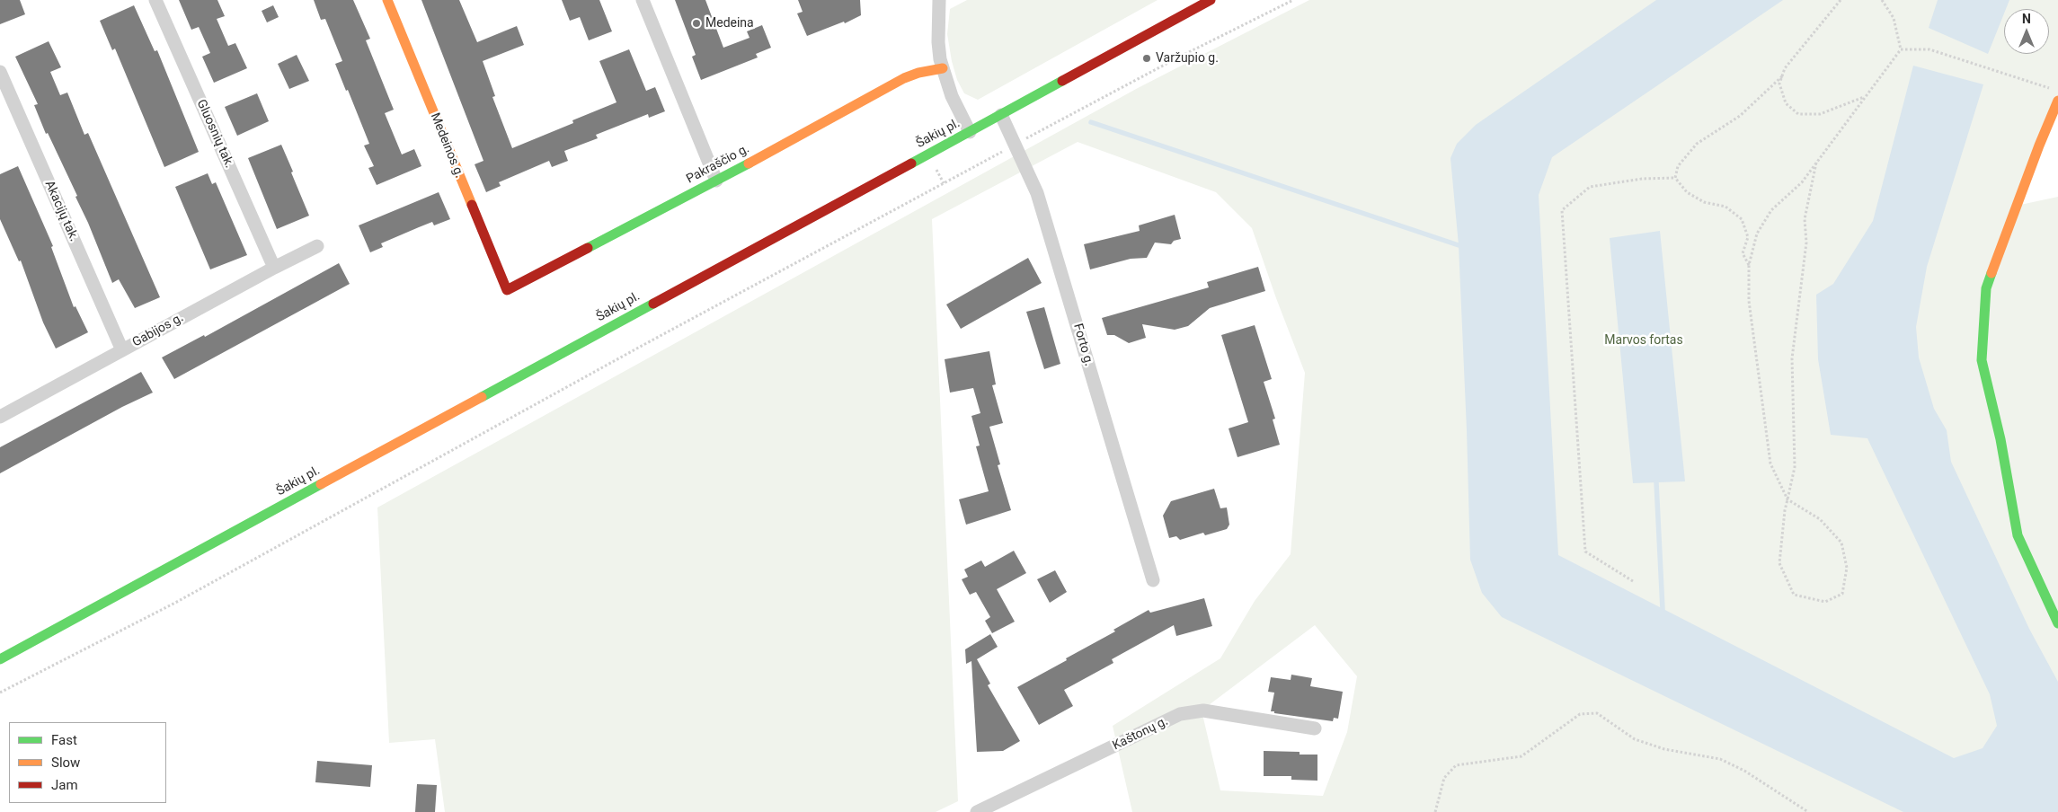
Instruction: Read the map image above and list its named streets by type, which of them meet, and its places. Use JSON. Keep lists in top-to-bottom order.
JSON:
{
  "streets": {
    "main road": ["Šakių pl.", "Medeinos g.", "Pakraščio g."],
    "street": [
      "Gluosnių tak.",
      "Akacijų tak.",
      "Gabijos g.",
      "Forto g.",
      "Kaštonų g."
    ]
  },
  "crossings": [
    ["Gluosnių tak.", "Gabijos g."],
    ["Šakių pl.", "Forto g."],
    ["Medeinos g.", "Pakraščio g."],
    ["Akacijų tak.", "Gabijos g."]
  ],
  "parks": ["Marvos fortas"],
  "places": ["Medeina", "Varžupio g."],
  "legend": ["Fast", "Slow", "Jam"],
  "north": "top"
}
